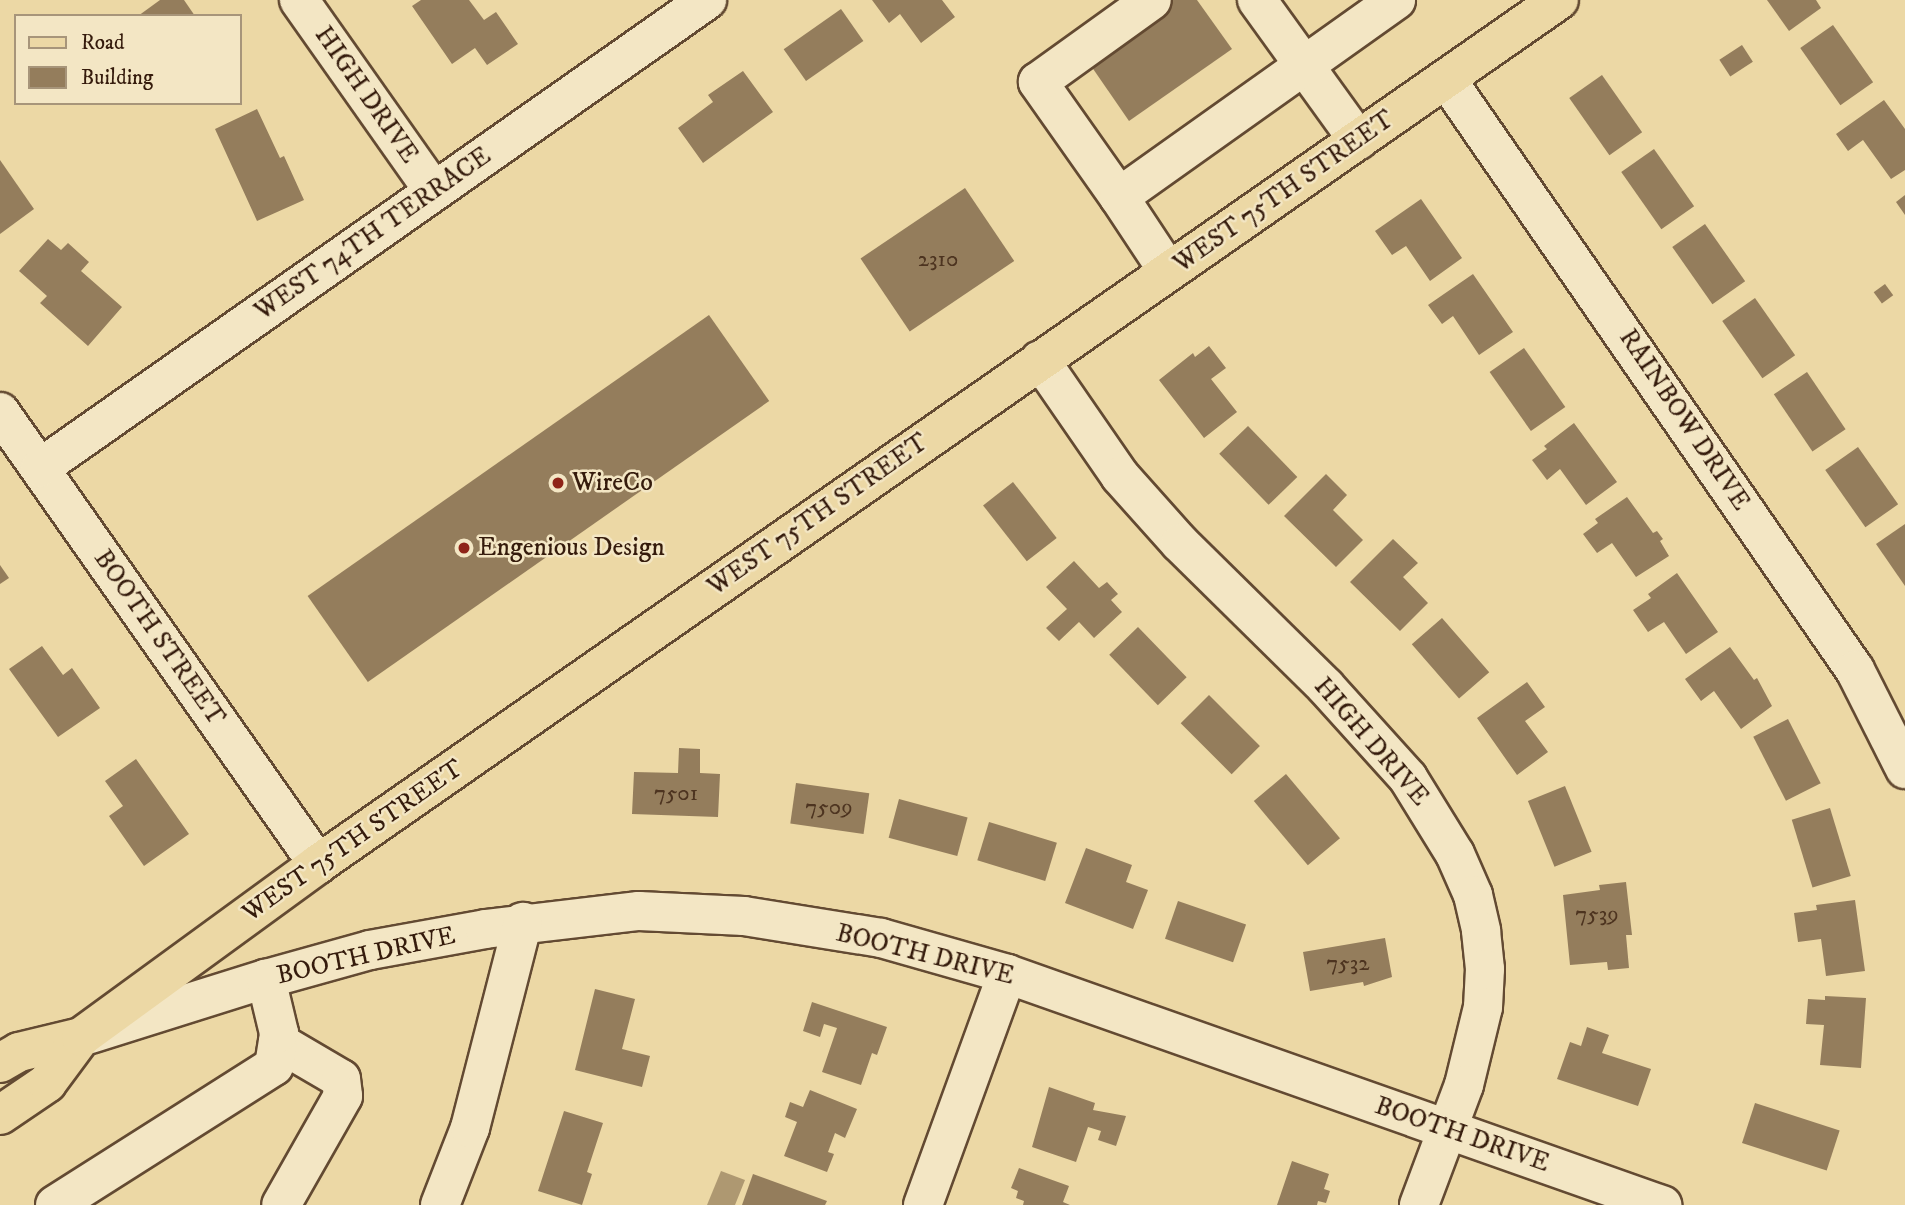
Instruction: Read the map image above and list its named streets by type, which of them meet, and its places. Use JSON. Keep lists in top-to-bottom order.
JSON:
{
  "streets": {
    "main road": ["WEST 75TH STREET"],
    "street": [
      "HIGH DRIVE",
      "WEST 74TH TERRACE",
      "RAINBOW DRIVE",
      "BOOTH STREET",
      "BOOTH DRIVE"
    ]
  },
  "crossings": [
    ["HIGH DRIVE", "WEST 75TH STREET"],
    ["HIGH DRIVE", "WEST 74TH TERRACE"],
    ["HIGH DRIVE", "BOOTH DRIVE"],
    ["WEST 75TH STREET", "RAINBOW DRIVE"],
    ["WEST 75TH STREET", "BOOTH STREET"],
    ["WEST 75TH STREET", "BOOTH DRIVE"],
    ["WEST 74TH TERRACE", "BOOTH STREET"]
  ],
  "places": ["WireCo", "Engenious Design"],
  "house_numbers": [
    "2310",
    "7501",
    "7509",
    "7539",
    "7532"
  ],
  "legend": ["Road", "Building"]
}
